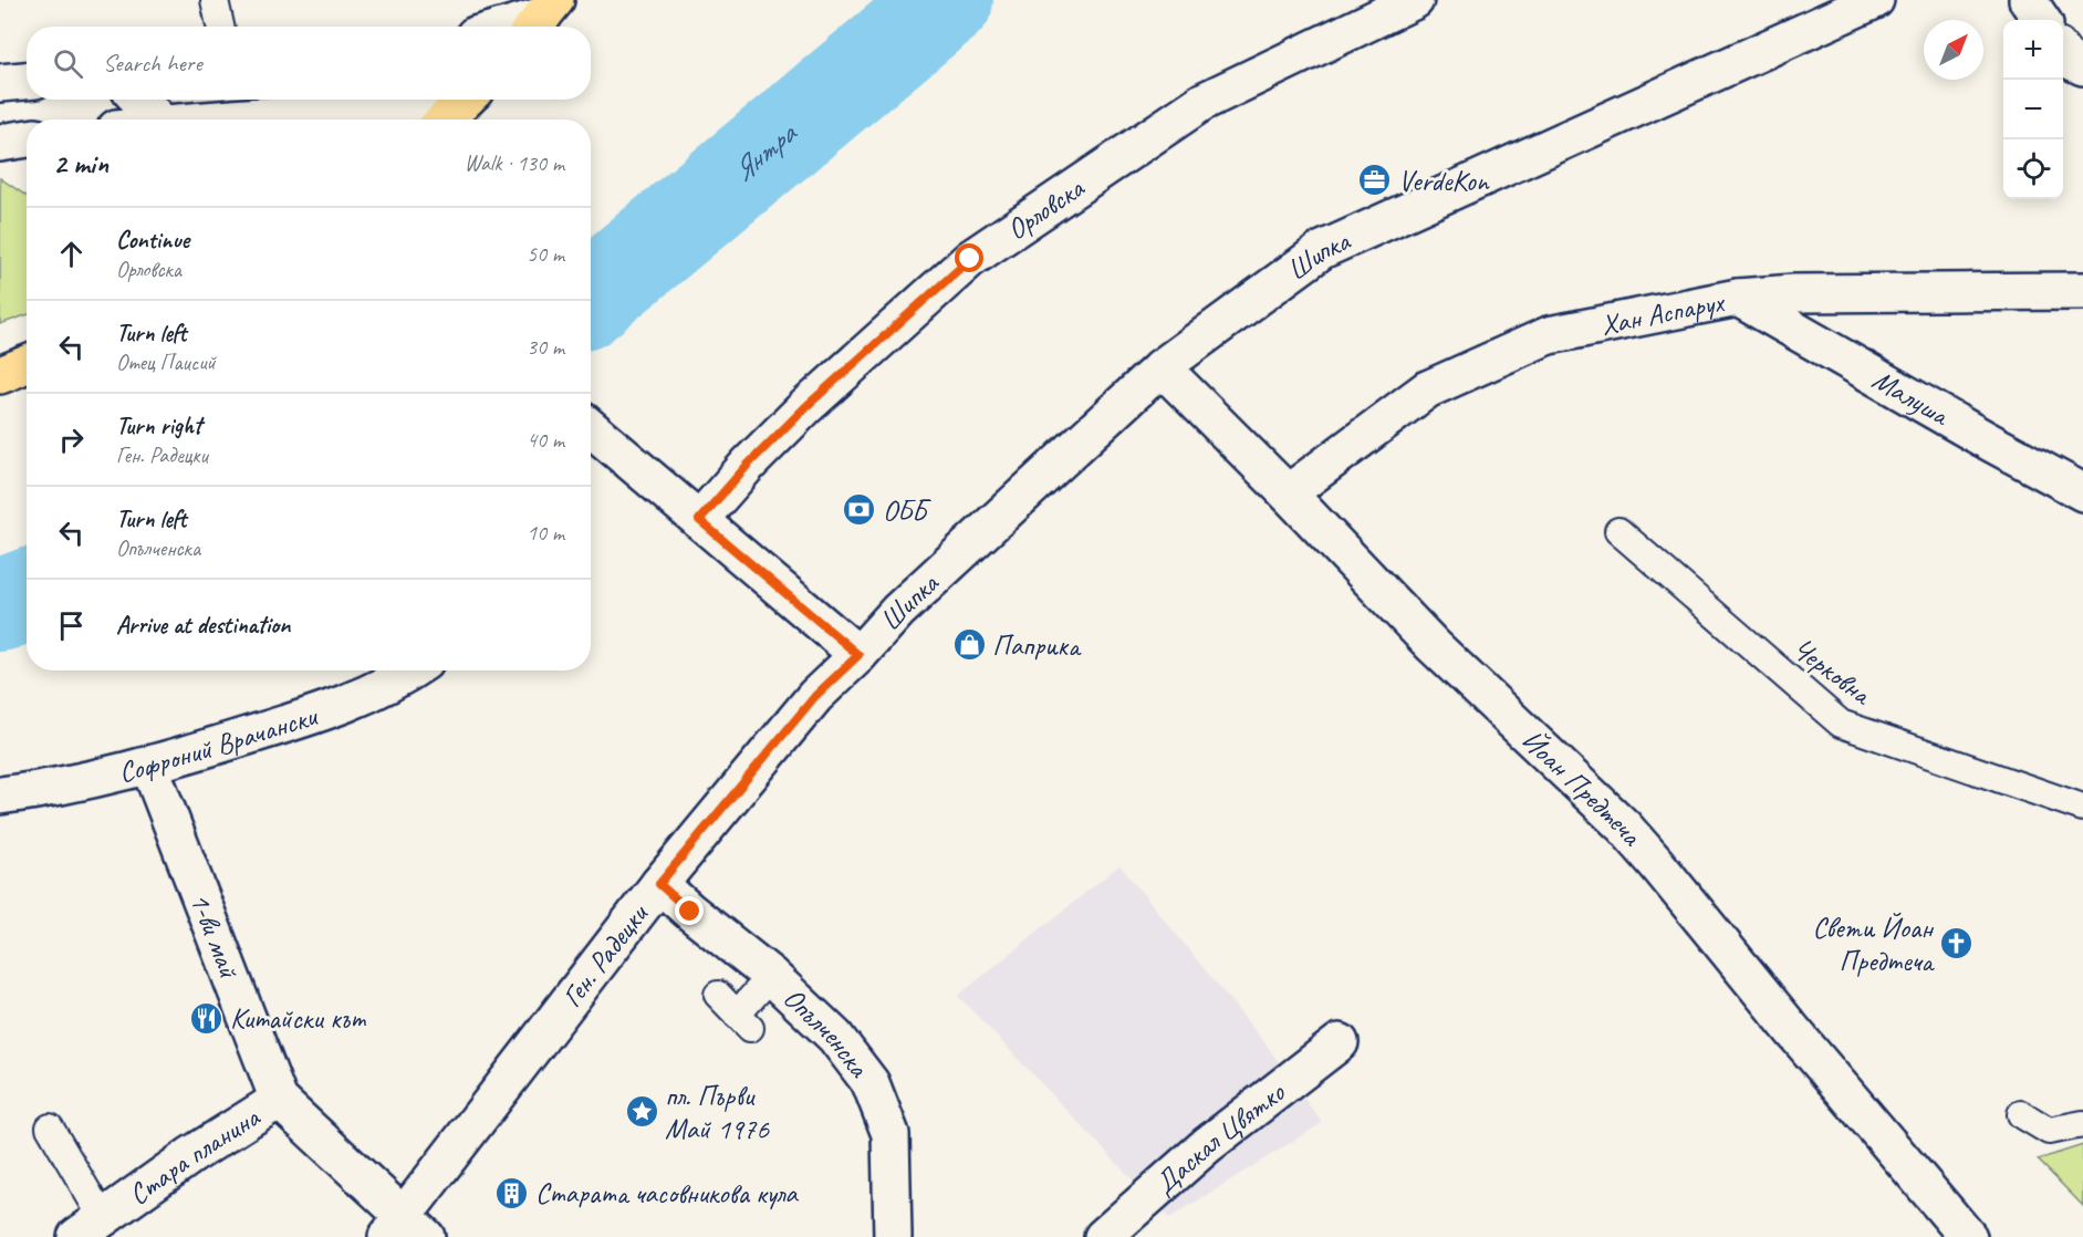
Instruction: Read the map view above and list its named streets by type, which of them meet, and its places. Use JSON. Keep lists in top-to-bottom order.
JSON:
{
  "streets": {
    "street": [
      "Орловска",
      "Шипка",
      "Хан Аспарух",
      "Малуша",
      "Софроний Врачански",
      "Йоан Предтеча",
      "1-ви май",
      "Ген. Радецки",
      "Опълченска",
      "Даскал Цвятко",
      "Стара планина"
    ],
    "lane": ["Черковна"]
  },
  "crossings": [
    ["Шипка", "Йоан Предтеча"],
    ["Шипка", "Ген. Радецки"],
    ["Хан Аспарух", "Малуша"],
    ["Хан Аспарух", "Йоан Предтеча"],
    ["Софроний Врачански", "1-ви май"],
    ["1-ви май", "Ген. Радецки"],
    ["1-ви май", "Стара планина"],
    ["Ген. Радецки", "Опълченска"]
  ],
  "water": ["Янтра"],
  "places": {
    "office": ["VerdeKon"],
    "bank": ["ОББ"],
    "shop": ["Паприка"],
    "church": ["Свети Йоан Предтеча"],
    "restaurant": ["Китайски кът"],
    "place": ["пл. Първи Май 1976"],
    "building": ["Старата часовникова кула"]
  },
  "north": "top right",
  "page": {
    "map_buttons": ["+", "−"],
    "search": "Search here",
    "heading": ["2 min", "Walk · 130 m"],
    "list": [
      ["Continue", "Орловска", "50 m"],
      ["Turn left", "Отец Паисий", "30 m"],
      ["Turn right", "Ген. Радецки", "40 m"],
      ["Turn left", "Опълченска", "10 m"],
      "Arrive at destination"
    ]
  }
}
